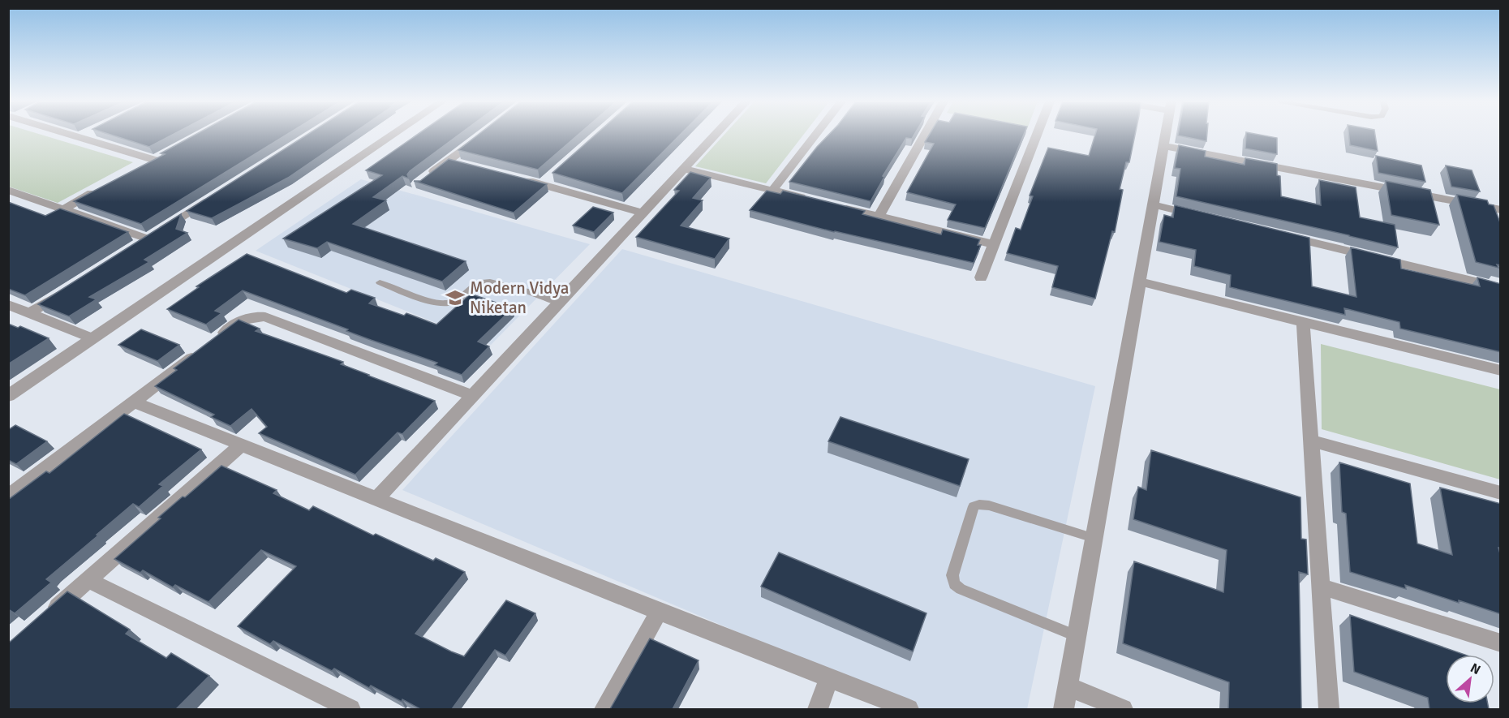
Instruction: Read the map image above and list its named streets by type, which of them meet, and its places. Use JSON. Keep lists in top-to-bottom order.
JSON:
{
  "places": {
    "school or university": ["Modern Vidya Niketan"]
  },
  "north": "top right"
}
